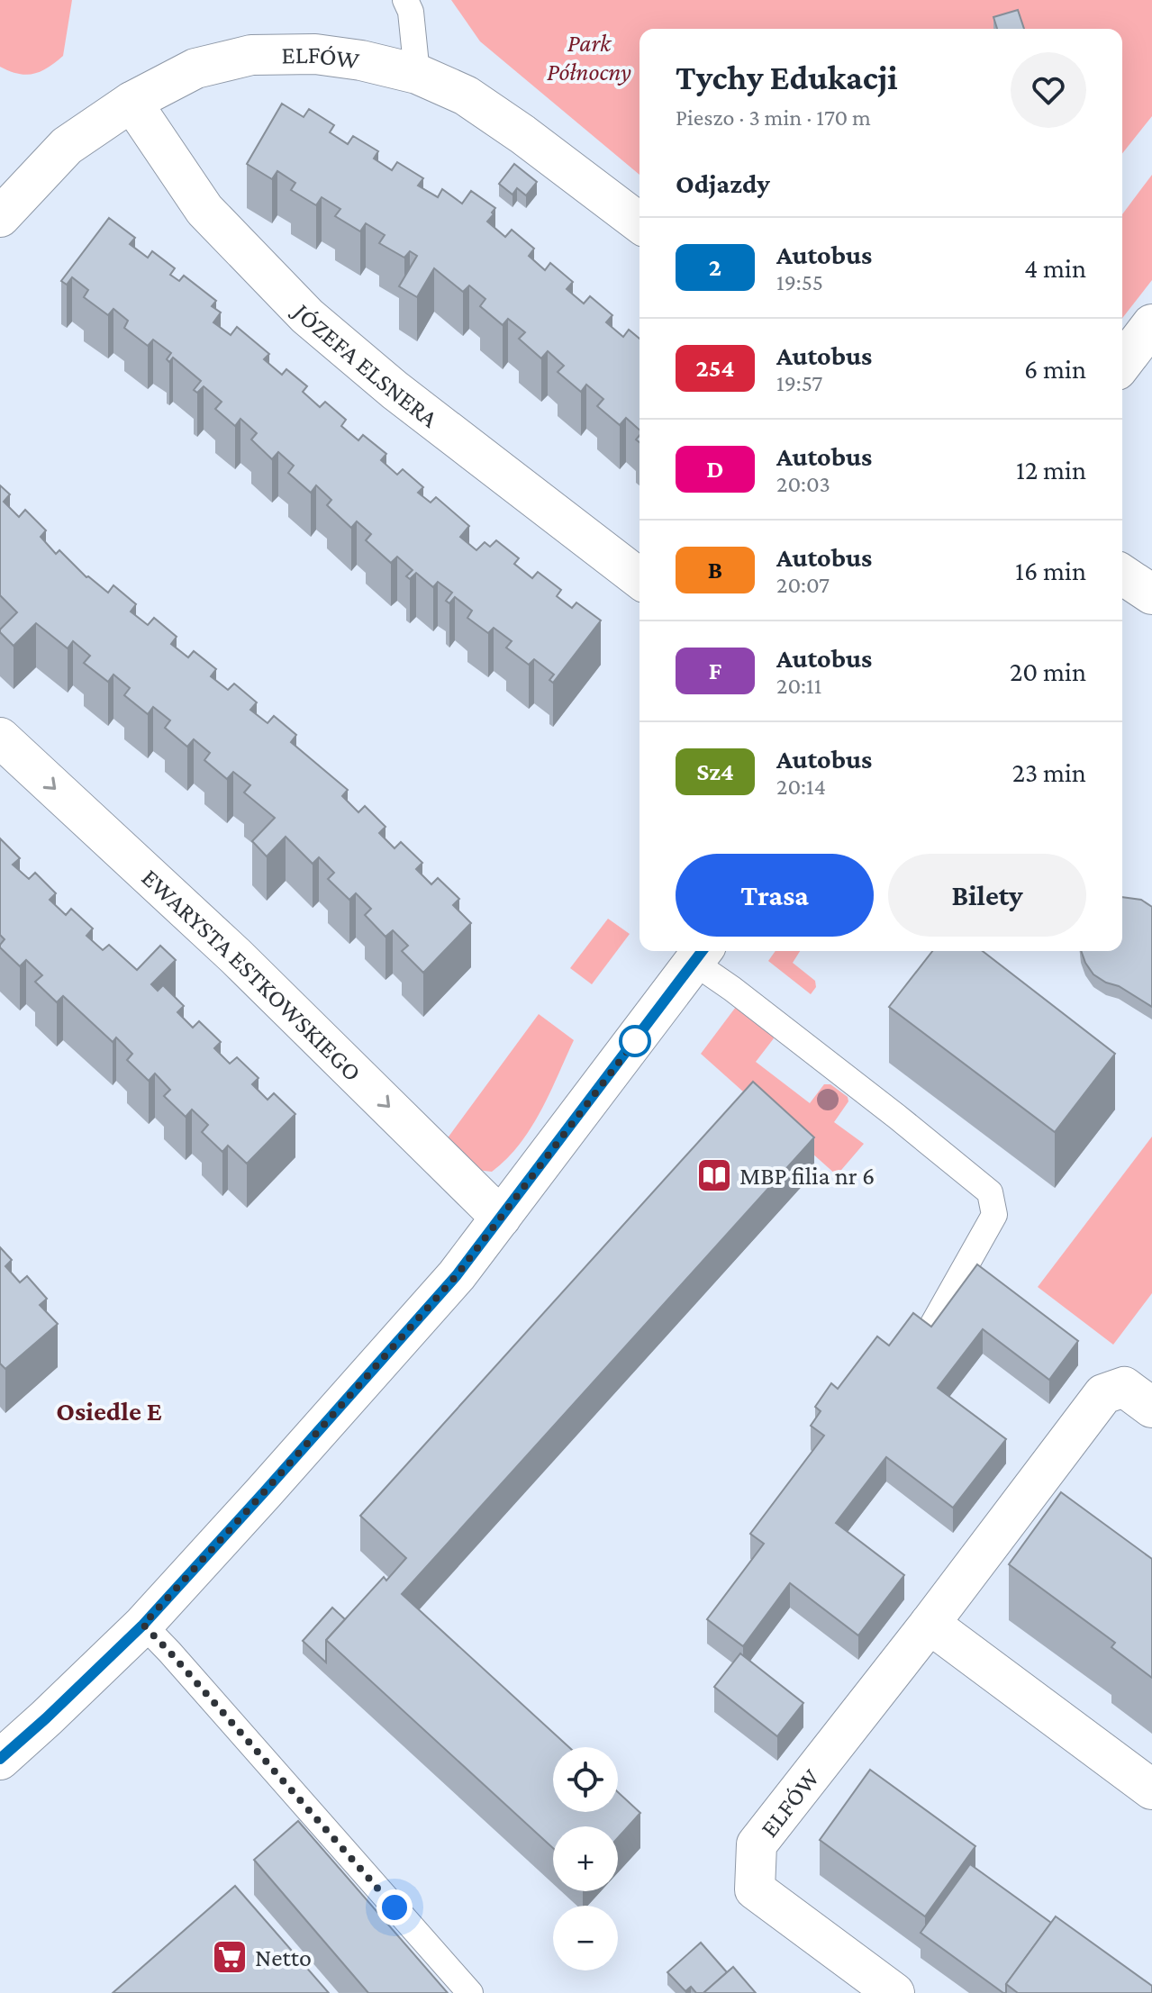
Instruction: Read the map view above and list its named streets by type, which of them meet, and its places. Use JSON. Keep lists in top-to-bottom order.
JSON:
{
  "streets": {
    "street": ["ELFÓW", "JÓZEFA ELSNERA", "EWARYSTA ESTKOWSKIEGO"]
  },
  "crossings": [
    ["ELFÓW", "JÓZEFA ELSNERA"]
  ],
  "one_way": ["EWARYSTA ESTKOWSKIEGO"],
  "districts": ["Osiedle E"],
  "parks": ["Park Północny"],
  "places": {
    "library": ["MBP filia nr 6"],
    "supermarket": ["Netto"]
  },
  "lines": ["bus line 2"],
  "page": {
    "heading": [
      ["Tychy Edukacji", "Pieszo · 3 min · 170 m"],
      "Odjazdy"
    ],
    "list": [
      {
        "mark": "2",
        "name": "Autobus",
        "note": "19:55",
        "value": "4 min"
      },
      {
        "mark": "254",
        "name": "Autobus",
        "note": "19:57",
        "value": "6 min"
      },
      {
        "mark": "D",
        "name": "Autobus",
        "note": "20:03",
        "value": "12 min"
      },
      {
        "mark": "B",
        "name": "Autobus",
        "note": "20:07",
        "value": "16 min"
      },
      {
        "mark": "F",
        "name": "Autobus",
        "note": "20:11",
        "value": "20 min"
      },
      {
        "mark": "Sz4",
        "name": "Autobus",
        "note": "20:14",
        "value": "23 min"
      }
    ],
    "buttons": ["Trasa", "Bilety"],
    "map_buttons": ["+", "−"]
  }
}
